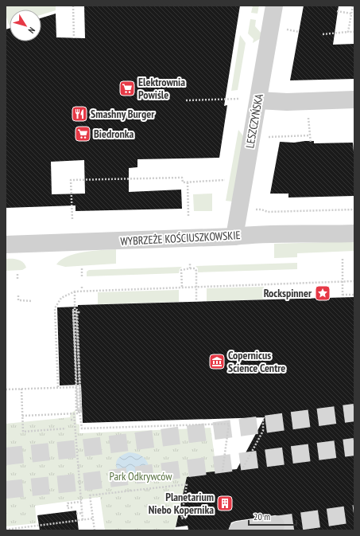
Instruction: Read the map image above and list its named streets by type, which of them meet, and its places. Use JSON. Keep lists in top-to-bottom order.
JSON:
{
  "streets": {
    "street": ["LESZCZYŃSKA", "WYBRZEŻE KOŚCIUSZKOWSKIE"]
  },
  "crossings": [
    ["LESZCZYŃSKA", "WYBRZEŻE KOŚCIUSZKOWSKIE"]
  ],
  "parks": ["Park Odkrywców"],
  "places": {
    "supermarket": ["Elektrownia Powiśle", "Biedronka"],
    "restaurant": ["Smashny Burger"],
    "place": ["Rockspinner"],
    "museum": ["Copernicus Science Centre"],
    "building": ["Planetarium Niebo Kopernika"]
  },
  "scale_bar": "20 m",
  "north": "bottom right"
}
